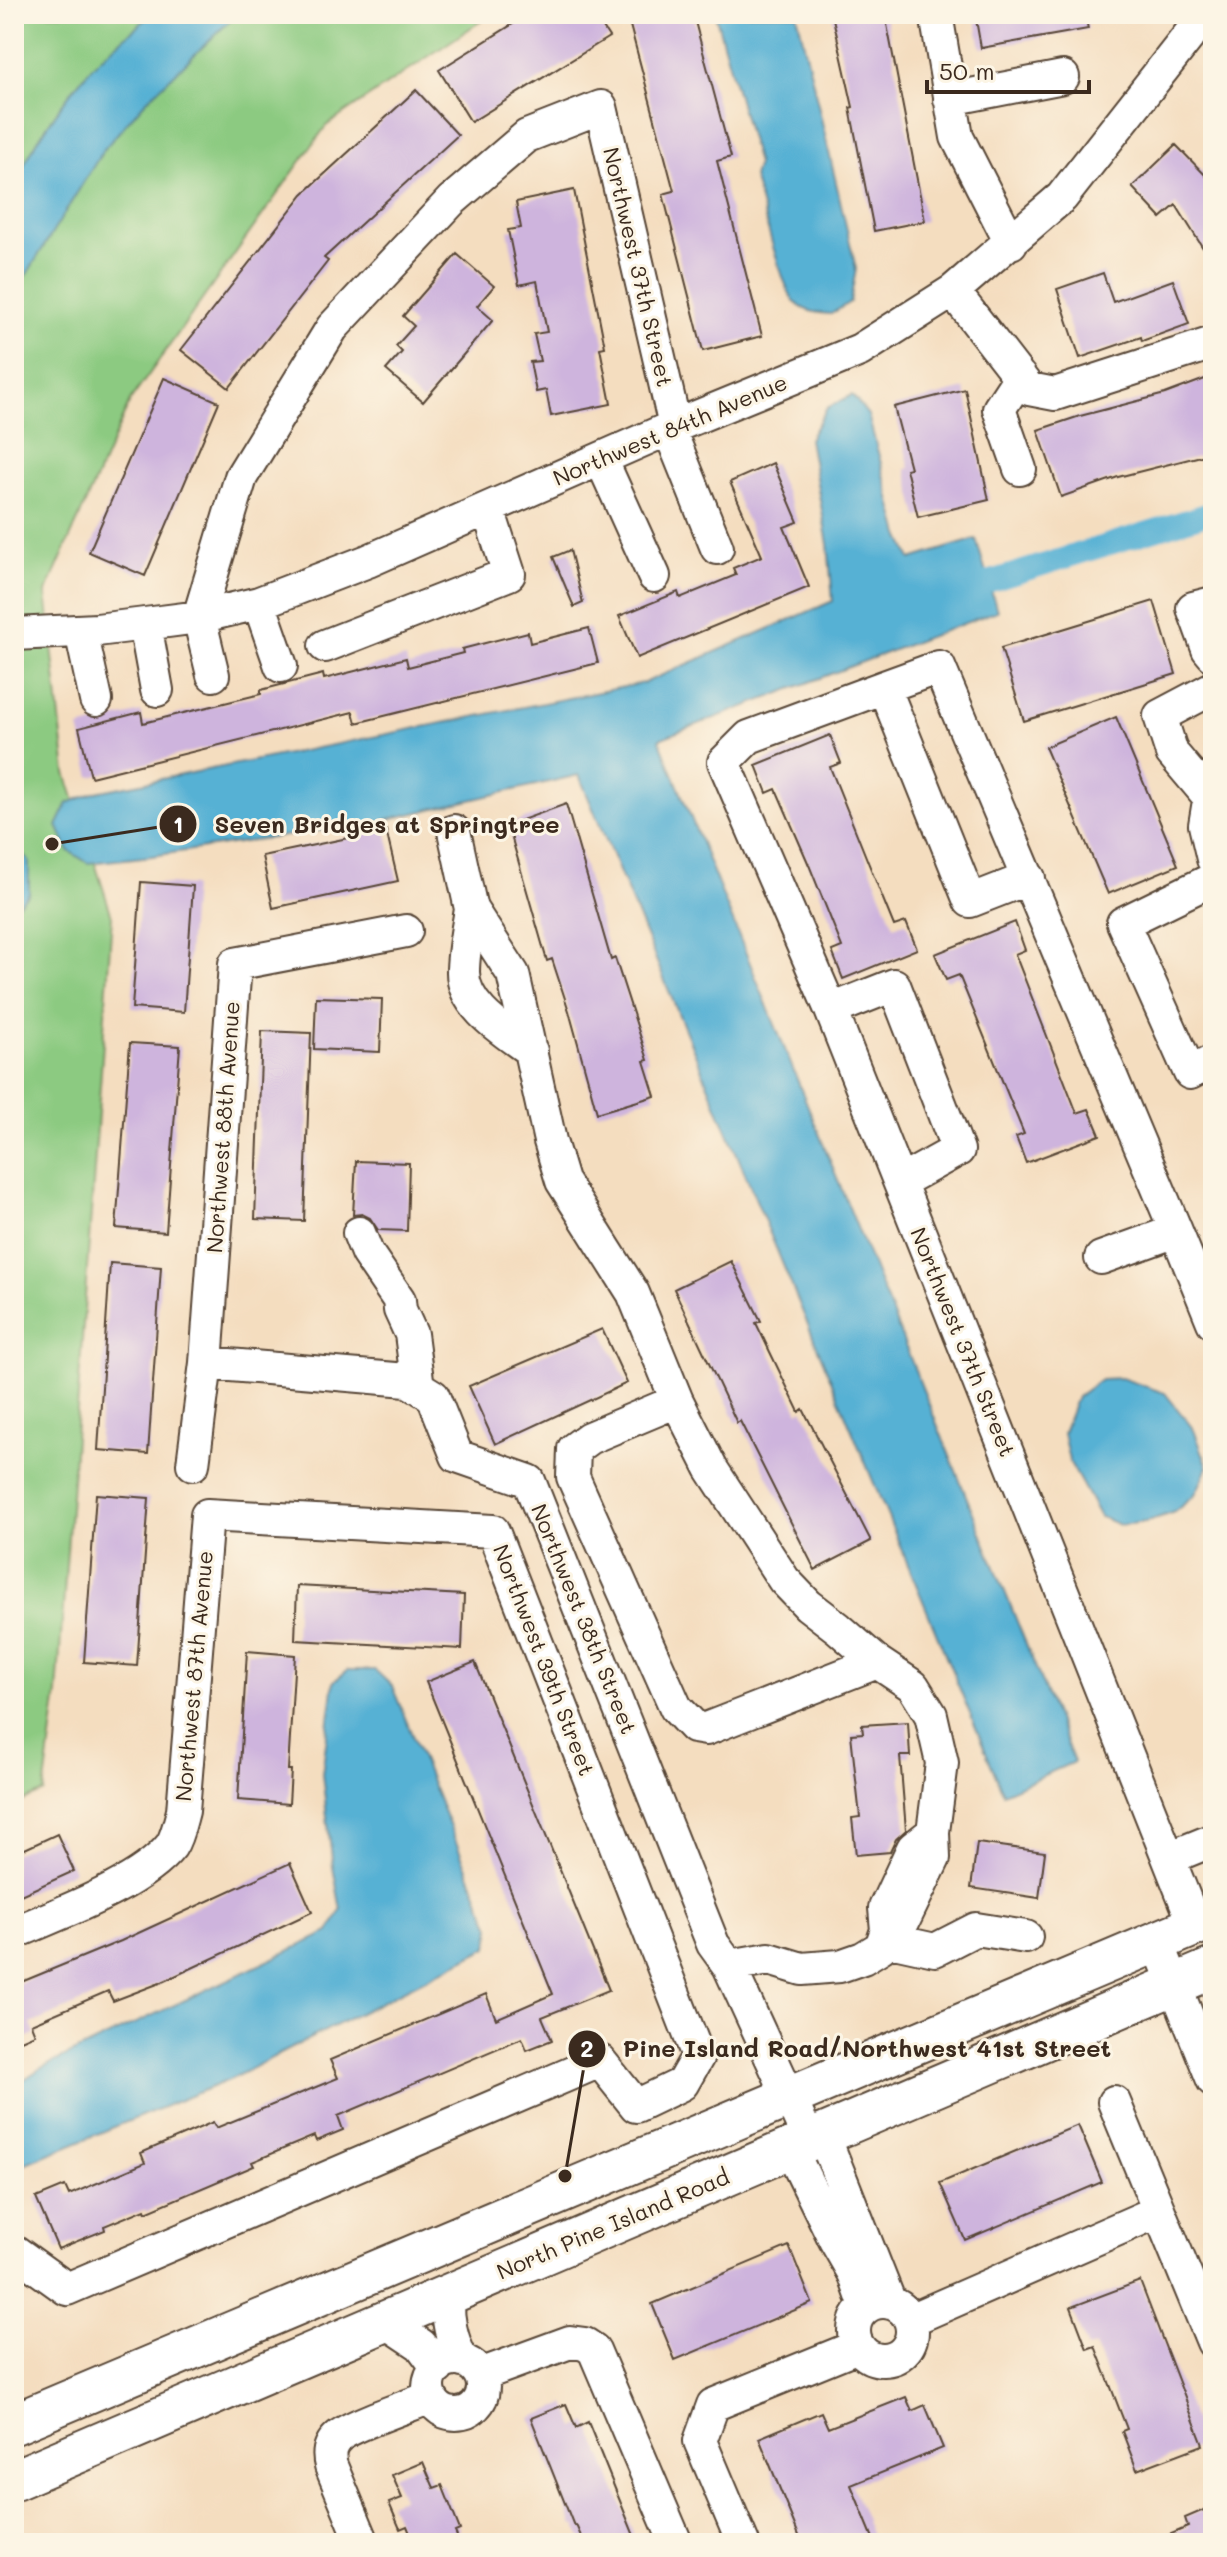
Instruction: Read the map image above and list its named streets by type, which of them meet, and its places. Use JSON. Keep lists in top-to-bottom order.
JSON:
{
  "streets": {
    "main road": ["North Pine Island Road"],
    "street": [
      "Northwest 37th Street",
      "Northwest 84th Avenue",
      "Northwest 88th Avenue",
      "Northwest 38th Street",
      "Northwest 39th Street",
      "Northwest 87th Avenue"
    ]
  },
  "crossings": [
    ["Northwest 37th Street", "Northwest 84th Avenue"],
    ["Northwest 38th Street", "North Pine Island Road"],
    ["Northwest 39th Street", "Northwest 87th Avenue"]
  ],
  "places": ["Seven Bridges at Springtree", "Pine Island Road/Northwest 41st Street"],
  "scale_bar": "50 m"
}
